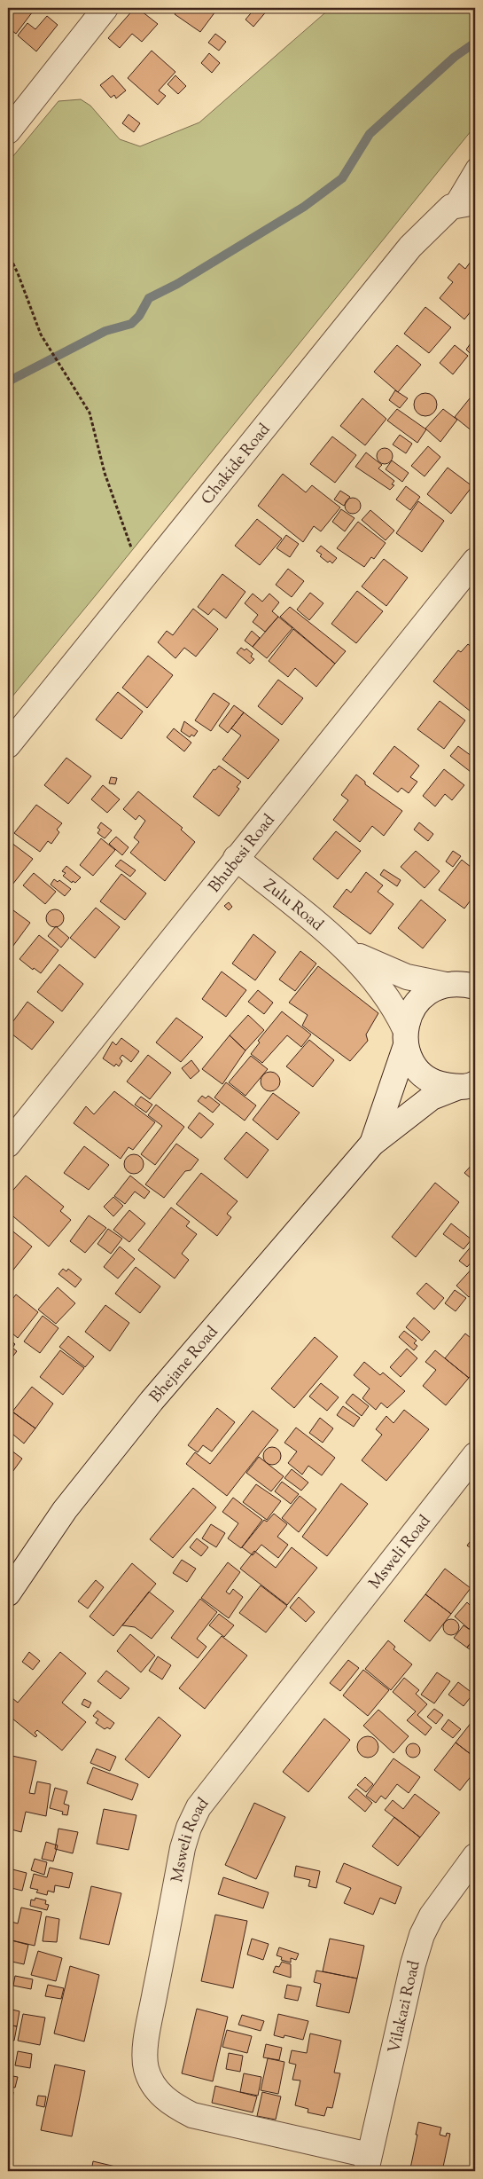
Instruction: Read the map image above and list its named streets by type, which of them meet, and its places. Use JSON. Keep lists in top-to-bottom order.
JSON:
{
  "streets": {
    "street": [
      "Chakide Road",
      "Bhubesi Road",
      "Zulu Road",
      "Bhejane Road",
      "Msweli Road",
      "Vilakazi Road"
    ]
  },
  "crossings": [
    ["Bhubesi Road", "Zulu Road"],
    ["Zulu Road", "Bhejane Road"],
    ["Msweli Road", "Vilakazi Road"]
  ]
}
